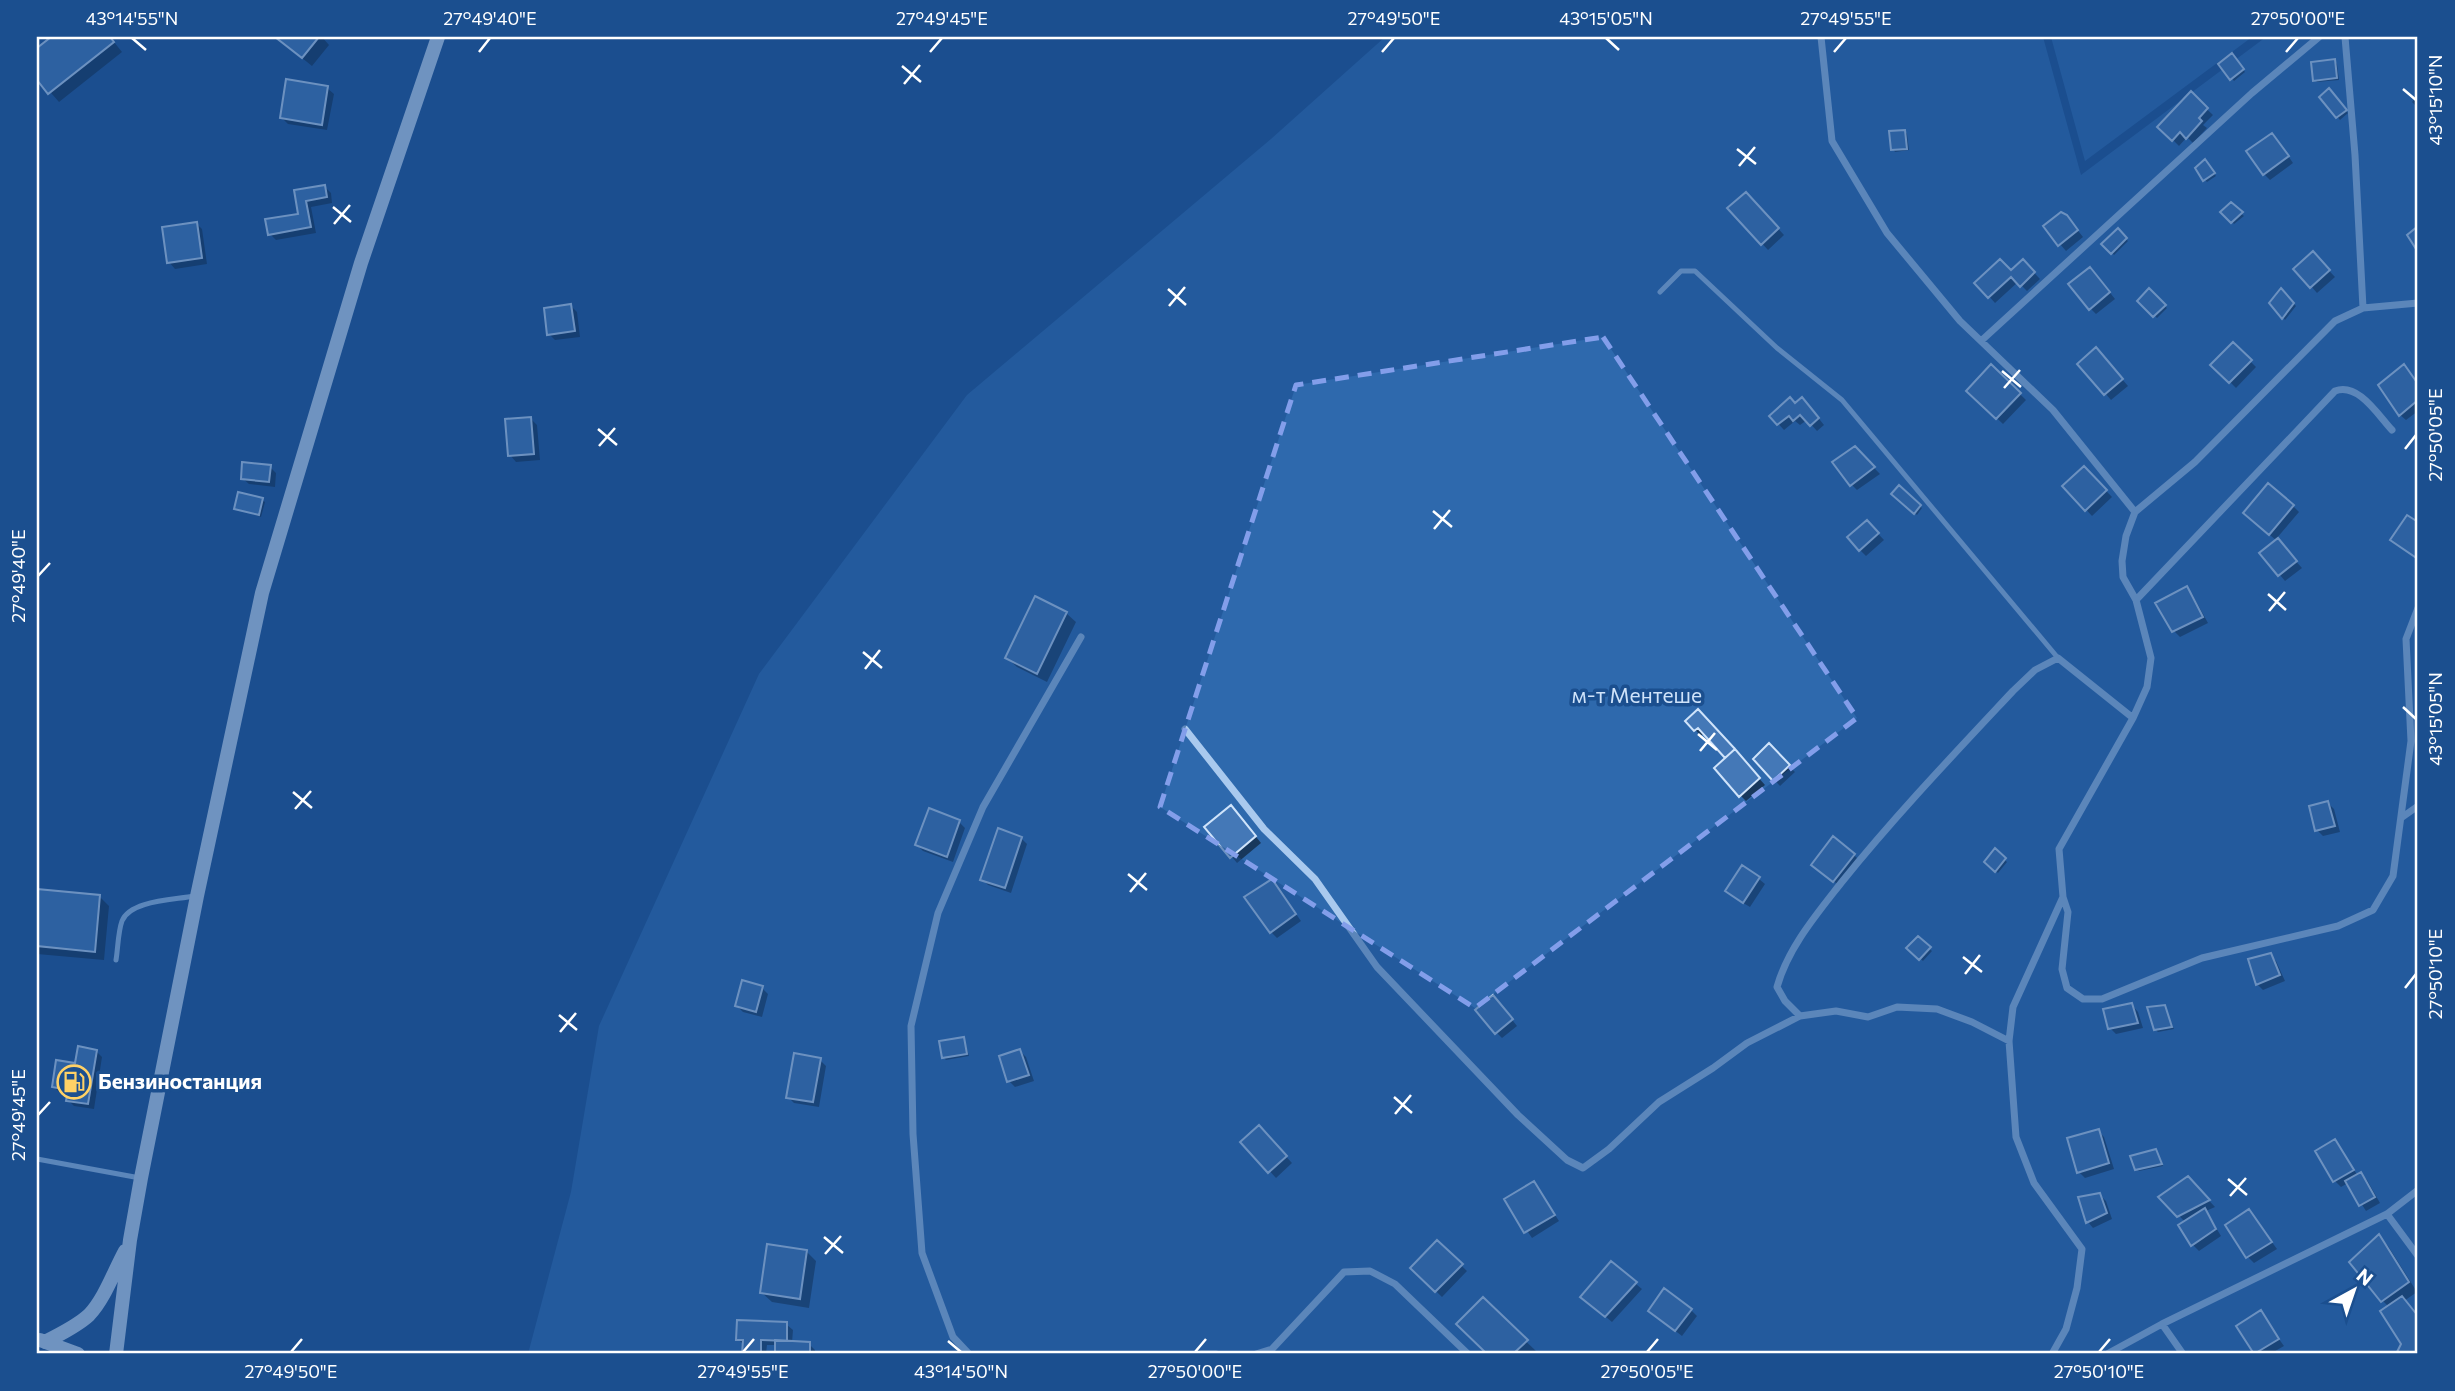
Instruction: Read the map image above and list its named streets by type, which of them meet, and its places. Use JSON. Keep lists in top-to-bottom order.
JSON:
{
  "parks": ["м-т Ментeше"],
  "places": {
    "fuel station": ["Бензиностанция"]
  },
  "north": "top right",
  "coordinates": [
    "43°14'55\"N",
    "27°49'40\"E",
    "27°49'45\"E",
    "27°49'50\"E",
    "43°15'05\"N",
    "27°49'55\"E",
    "27°50'00\"E",
    "43°15'10\"N",
    "27°50'05\"E",
    "27°50'10\"E",
    "43°14'50\"N"
  ]
}
